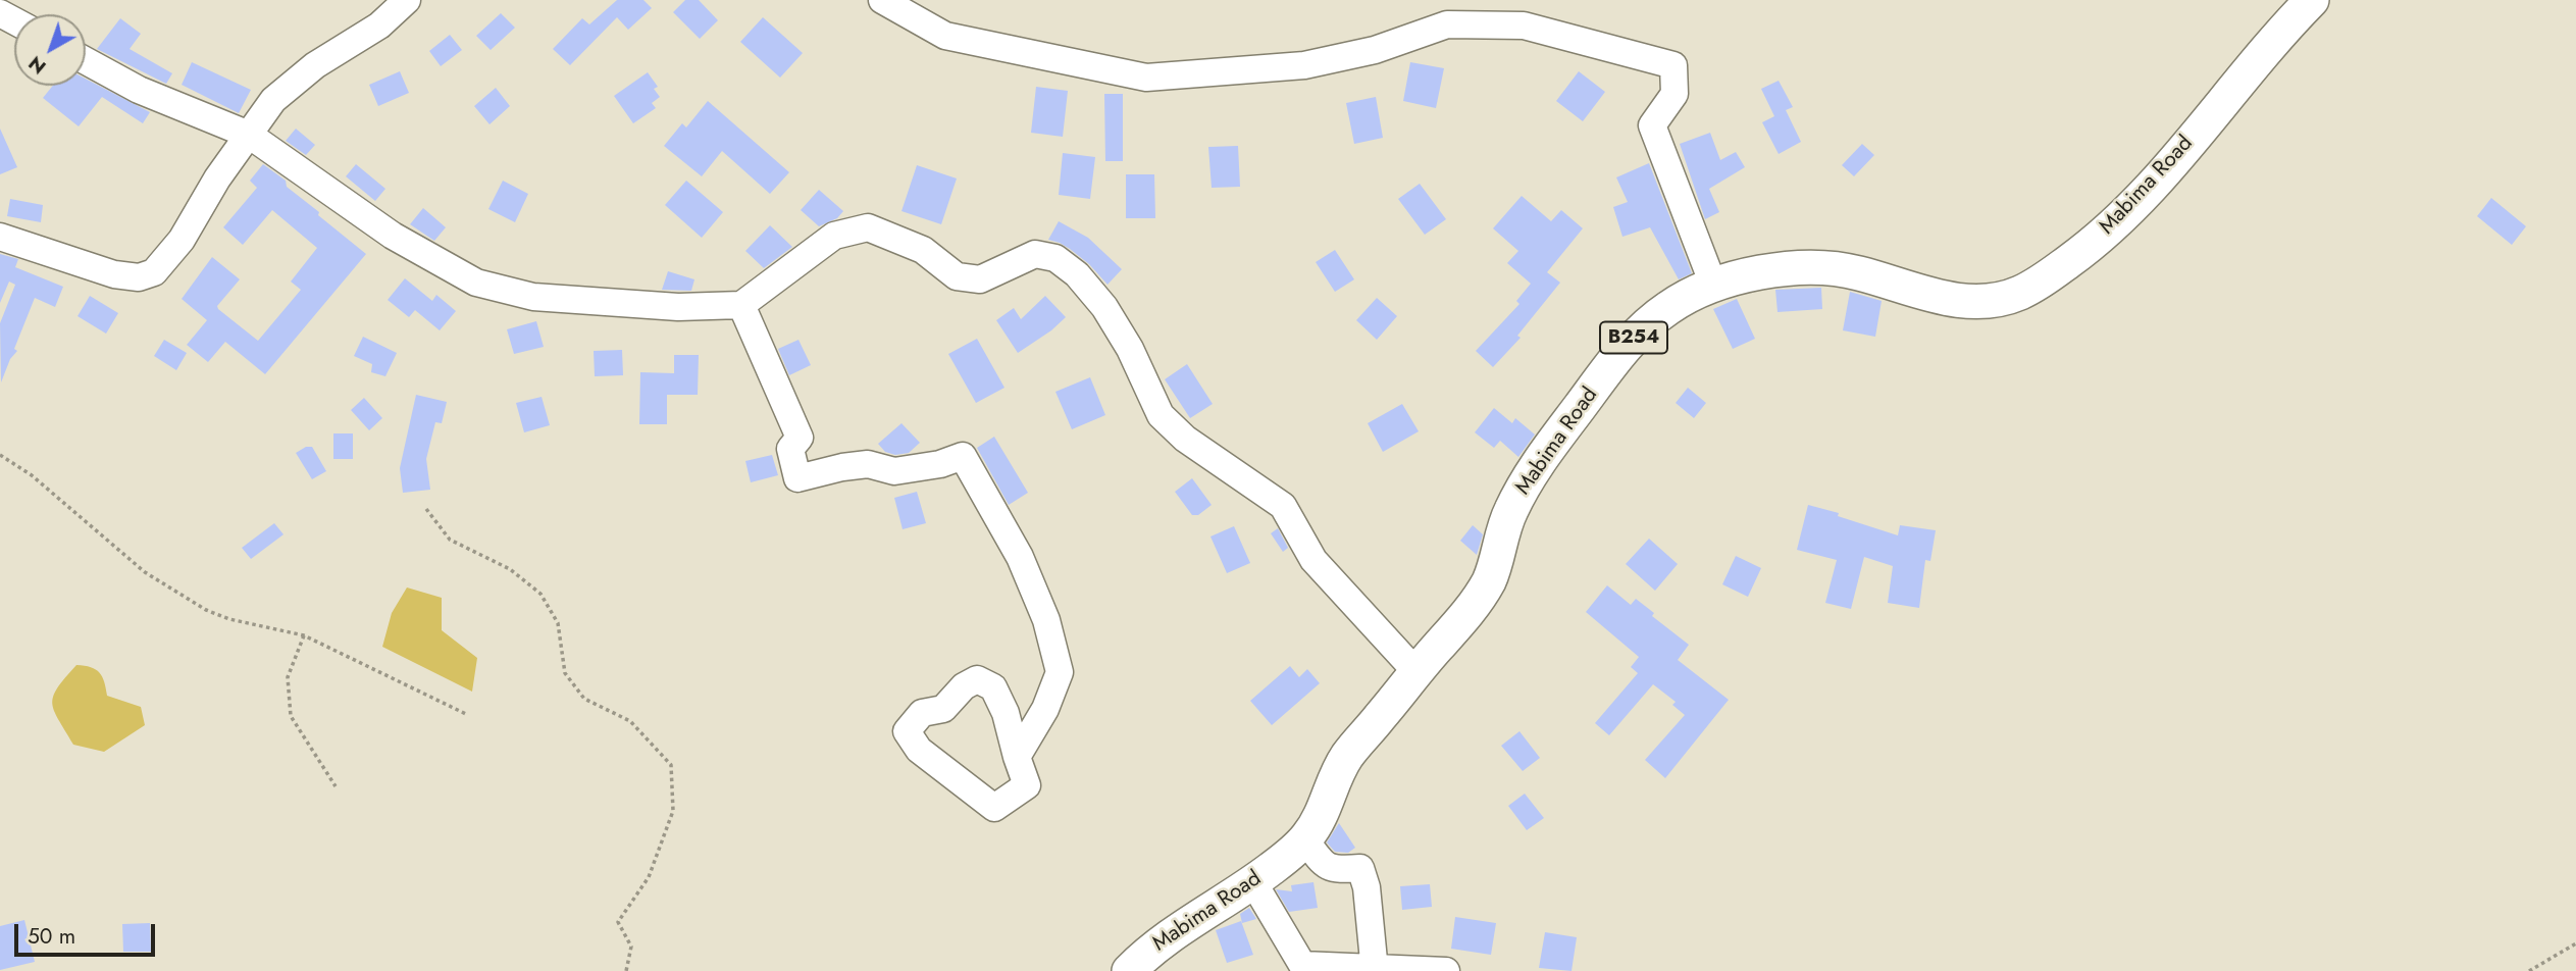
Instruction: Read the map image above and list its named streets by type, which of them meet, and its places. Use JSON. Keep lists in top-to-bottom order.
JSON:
{
  "streets": {
    "main road": ["Mabima Road", "B254"]
  },
  "scale_bar": "50 m",
  "north": "bottom left"
}
